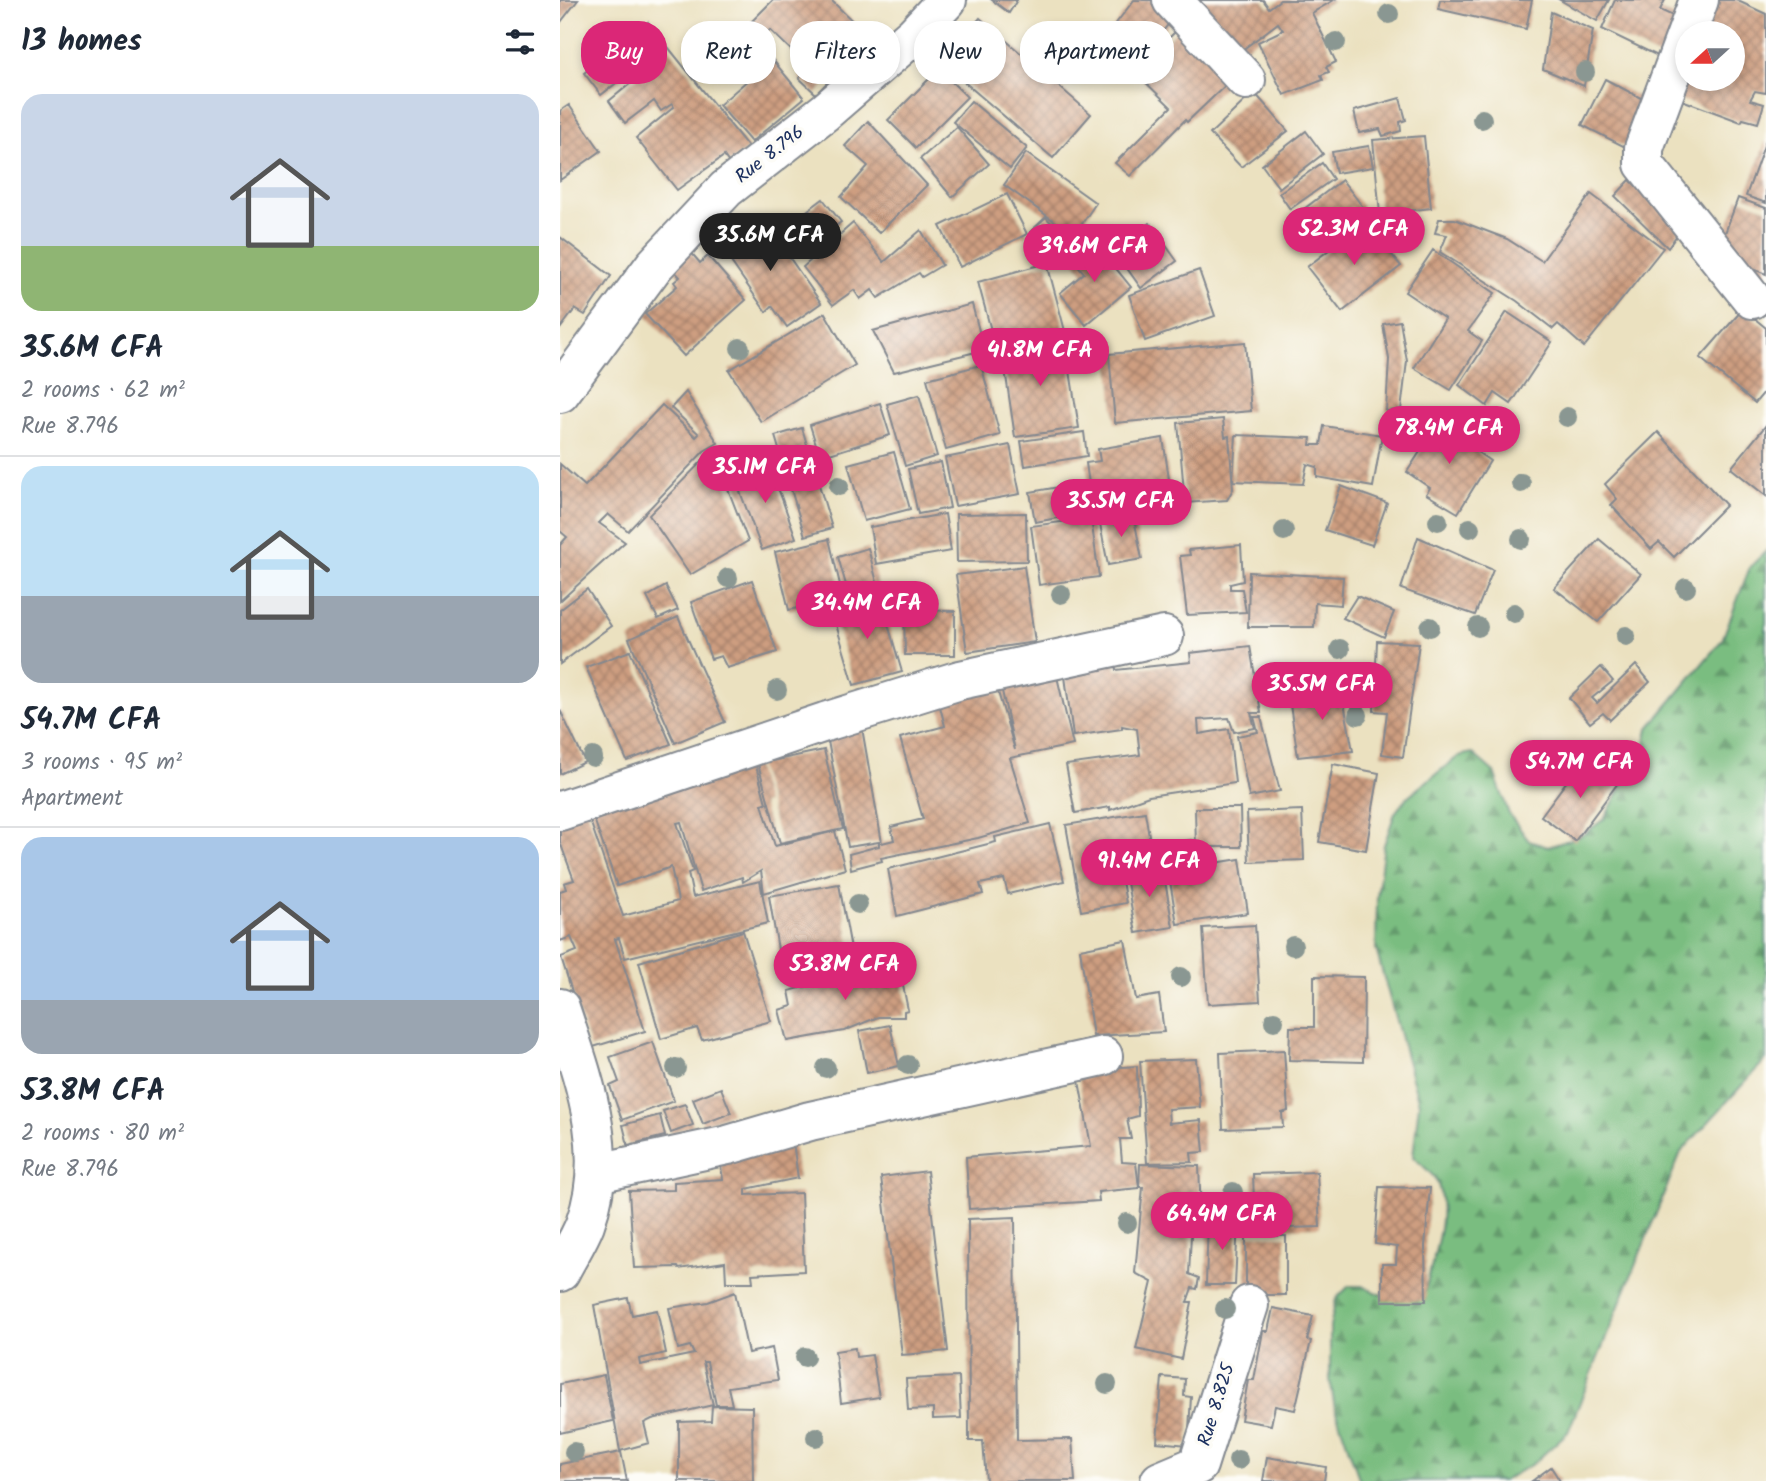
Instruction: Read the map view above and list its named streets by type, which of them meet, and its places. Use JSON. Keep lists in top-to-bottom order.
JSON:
{
  "streets": {
    "street": ["Rue 8.796", "Rue 8.825"]
  },
  "north": "left",
  "page": {
    "heading": "13 homes",
    "chip": [
      "Buy",
      "Rent",
      "Filters",
      "New",
      "Apartment"
    ],
    "list": [
      {
        "name": "35.6M CFA",
        "note": "2 rooms · 62 m² · Rue 8.796"
      },
      {
        "name": "54.7M CFA",
        "note": "3 rooms · 95 m² · Apartment"
      },
      {
        "name": "53.8M CFA",
        "note": "2 rooms · 80 m² · Rue 8.796"
      }
    ],
    "price": [
      "52.3M CFA",
      "35.6M CFA",
      "39.6M CFA",
      "41.8M CFA",
      "78.4M CFA",
      "35.1M CFA",
      "35.5M CFA",
      "34.4M CFA",
      "35.5M CFA",
      "54.7M CFA",
      "91.4M CFA",
      "53.8M CFA",
      "64.4M CFA"
    ]
  }
}
